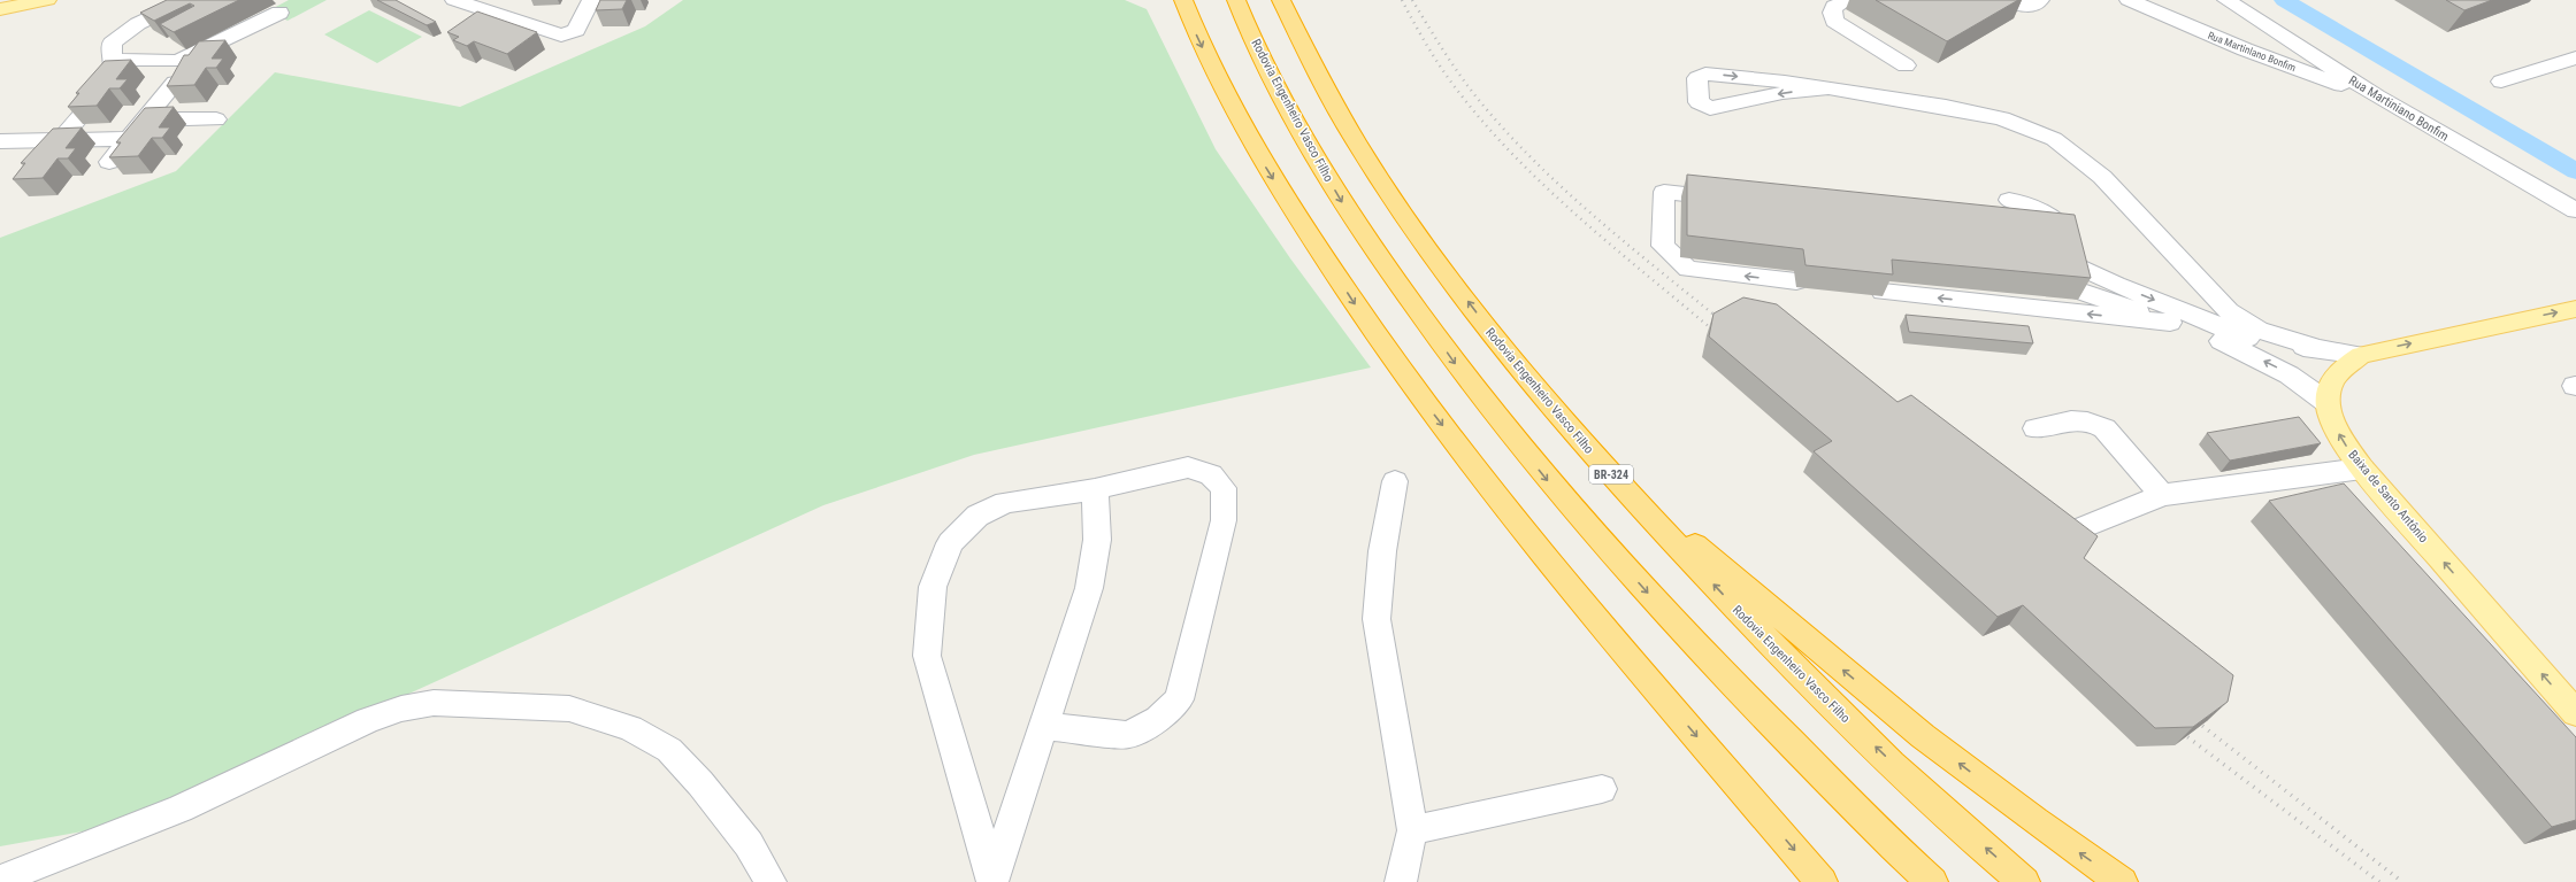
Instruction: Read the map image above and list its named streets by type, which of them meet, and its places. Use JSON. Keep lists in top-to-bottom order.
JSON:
{
  "streets": {
    "highway": ["Rodovia Engenheiro Vasco Filho", "BR-324"],
    "main road": ["Baixa de Santo Antônio"],
    "street": ["Rua Martinlano Bonfim", "Rua Martiniano Bonfim"]
  },
  "crossings": [
    ["Rua Martinlano Bonfim", "Rua Martiniano Bonfim"]
  ],
  "one_way": ["Baixa de Santo Antônio"]
}
